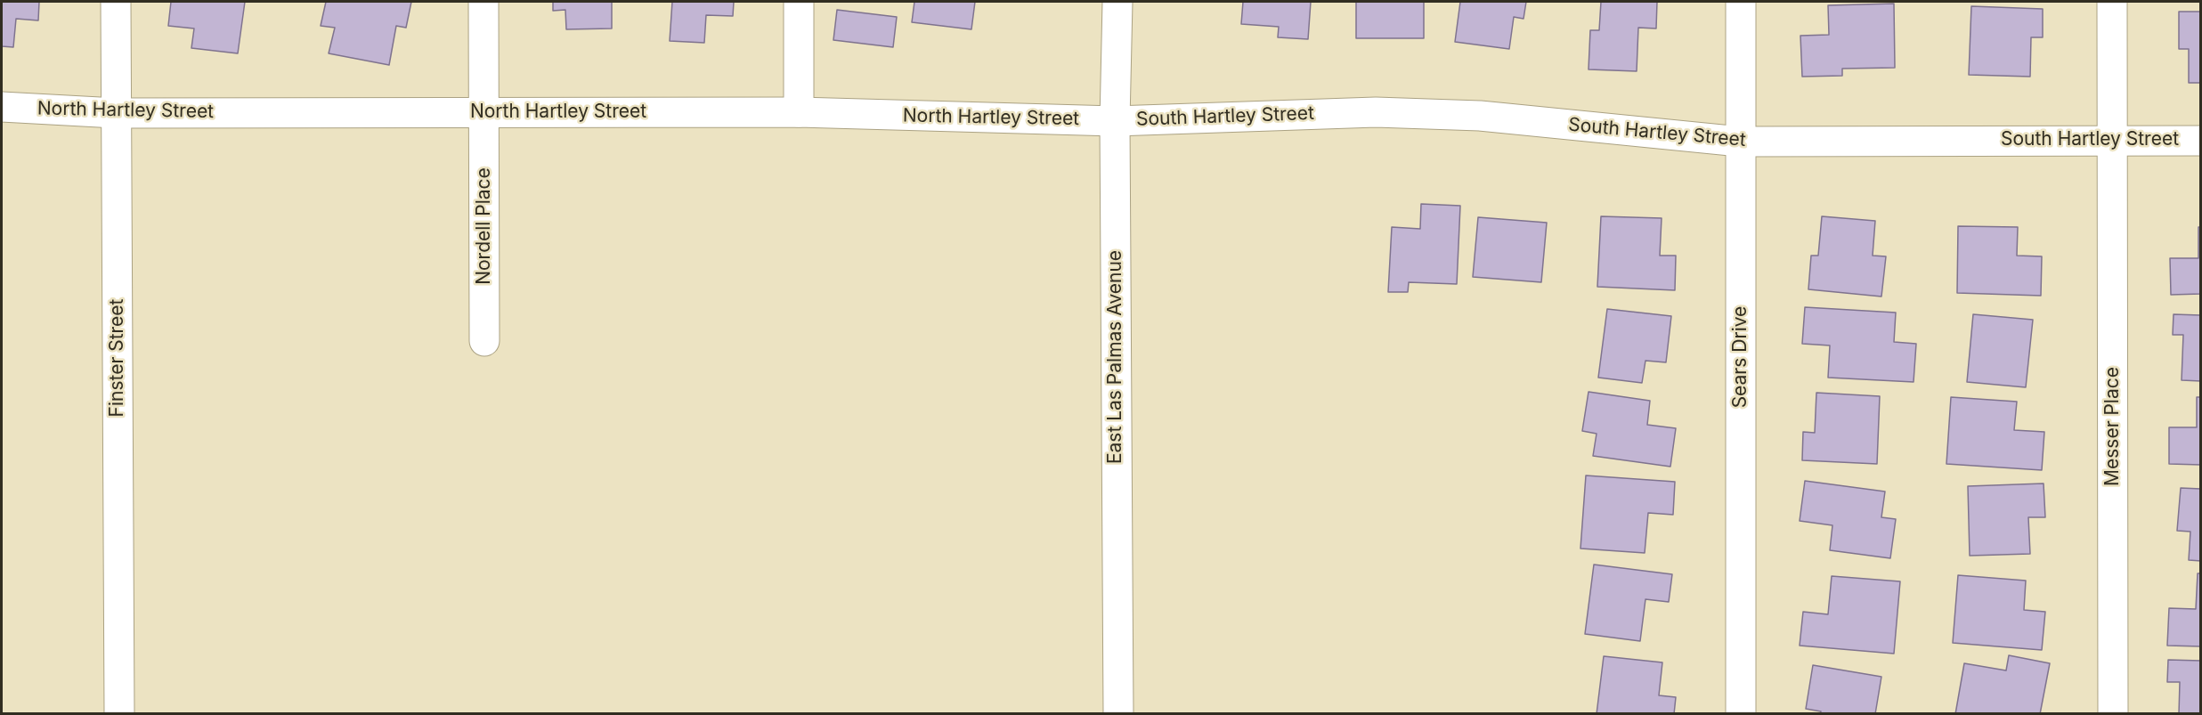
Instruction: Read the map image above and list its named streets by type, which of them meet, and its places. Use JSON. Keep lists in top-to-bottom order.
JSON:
{
  "streets": {
    "street": [
      "North Hartley Street",
      "South Hartley Street",
      "Nordell Place",
      "East Las Palmas Avenue",
      "Sears Drive",
      "Finster Street",
      "Messer Place"
    ]
  },
  "crossings": [
    ["North Hartley Street", "South Hartley Street"],
    ["North Hartley Street", "Nordell Place"],
    ["North Hartley Street", "East Las Palmas Avenue"],
    ["North Hartley Street", "Finster Street"],
    ["South Hartley Street", "East Las Palmas Avenue"],
    ["South Hartley Street", "Sears Drive"],
    ["South Hartley Street", "Messer Place"]
  ]
}
